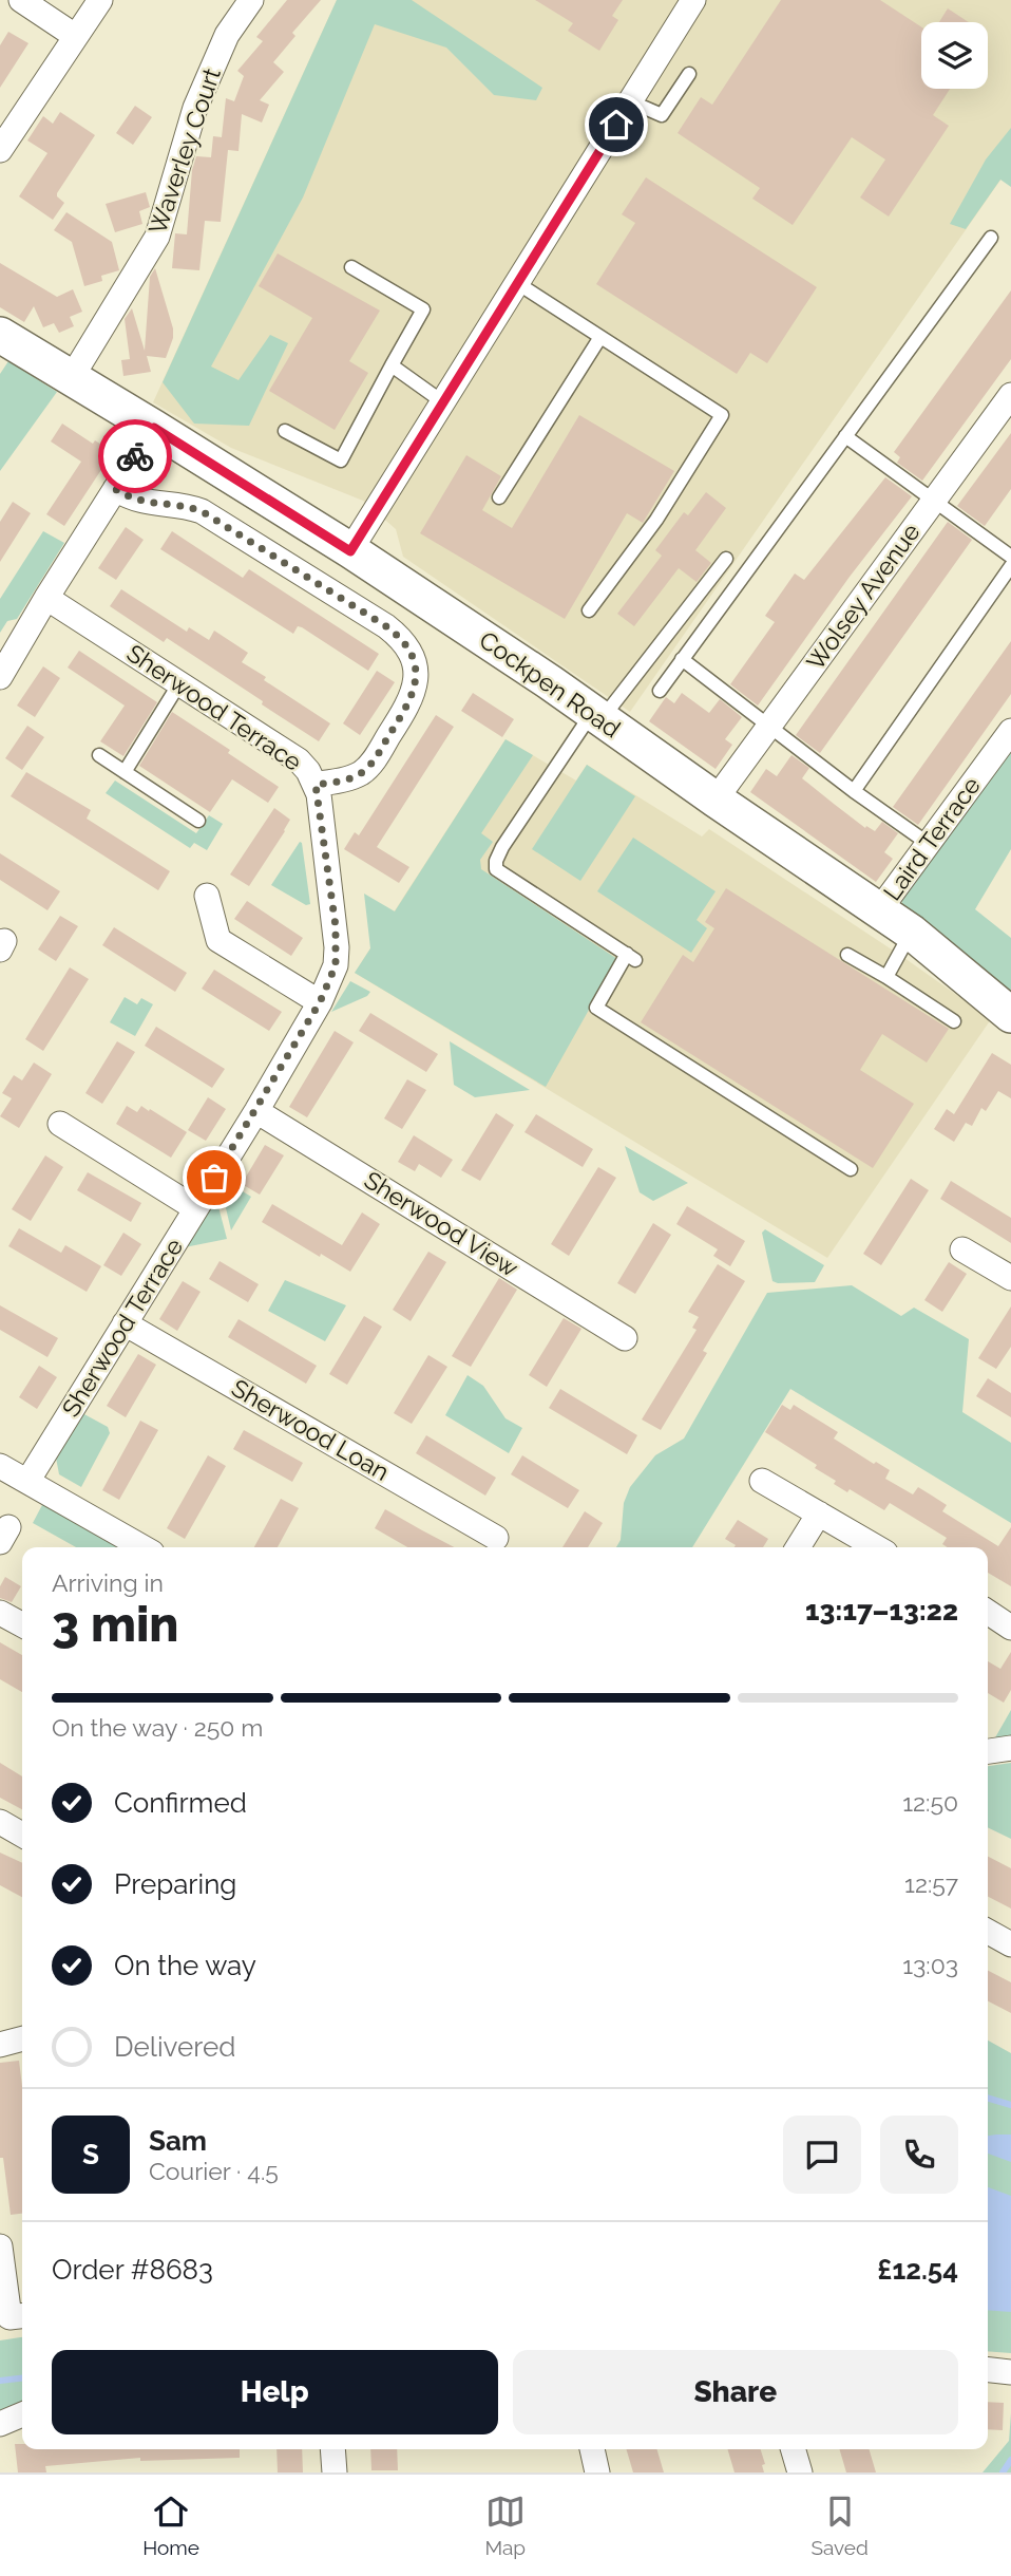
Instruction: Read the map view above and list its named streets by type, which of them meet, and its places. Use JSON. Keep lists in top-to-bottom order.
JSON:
{
  "streets": {
    "main road": ["Cockpen Road"],
    "street": [
      "Waverley Court",
      "Wolsey Avenue",
      "Sherwood Terrace",
      "Laird Terrace",
      "Sherwood View",
      "Sherwood Loan"
    ]
  },
  "crossings": [
    ["Waverley Court", "Cockpen Road"],
    ["Wolsey Avenue", "Cockpen Road"],
    ["Cockpen Road", "Laird Terrace"],
    ["Sherwood Terrace", "Sherwood View"],
    ["Sherwood Terrace", "Sherwood Loan"]
  ],
  "page": {
    "heading": ["3 min", "Arriving in", "13:17–13:22"],
    "panel": [
      "Sam",
      "Courier · 4.5",
      "Order #8683",
      "£12.54"
    ],
    "bar": "On the way · 250 m",
    "list": [
      ["Confirmed", "12:50"],
      ["Preparing", "12:57"],
      ["On the way", "13:03"],
      "Delivered"
    ],
    "round": "S",
    "buttons": ["Help", "Share"],
    "tabs": ["Home", "Map", "Saved"]
  }
}
